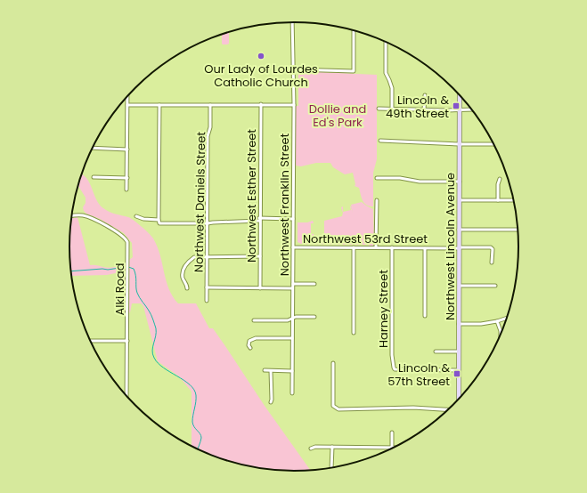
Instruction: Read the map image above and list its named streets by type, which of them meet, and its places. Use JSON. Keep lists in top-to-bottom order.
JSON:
{
  "streets": {
    "street": [
      "Northwest Esther Street",
      "Northwest Daniels Street",
      "Northwest Franklin Street",
      "Northwest 53rd Street",
      "Northwest Lincoln Avenue",
      "Alki Road",
      "Harney Street"
    ]
  },
  "crossings": [
    ["Northwest Franklin Street", "Northwest 53rd Street"],
    ["Northwest 53rd Street", "Northwest Lincoln Avenue"],
    ["Northwest 53rd Street", "Harney Street"],
    ["Northwest Lincoln Avenue", "Harney Street"]
  ],
  "parks": ["Dollie and Ed's Park"],
  "places": {
    "other": ["Our Lady of Lourdes Catholic Church"],
    "transit": ["Lincoln & 49th Street", "Lincoln & 57th Street"]
  }
}
